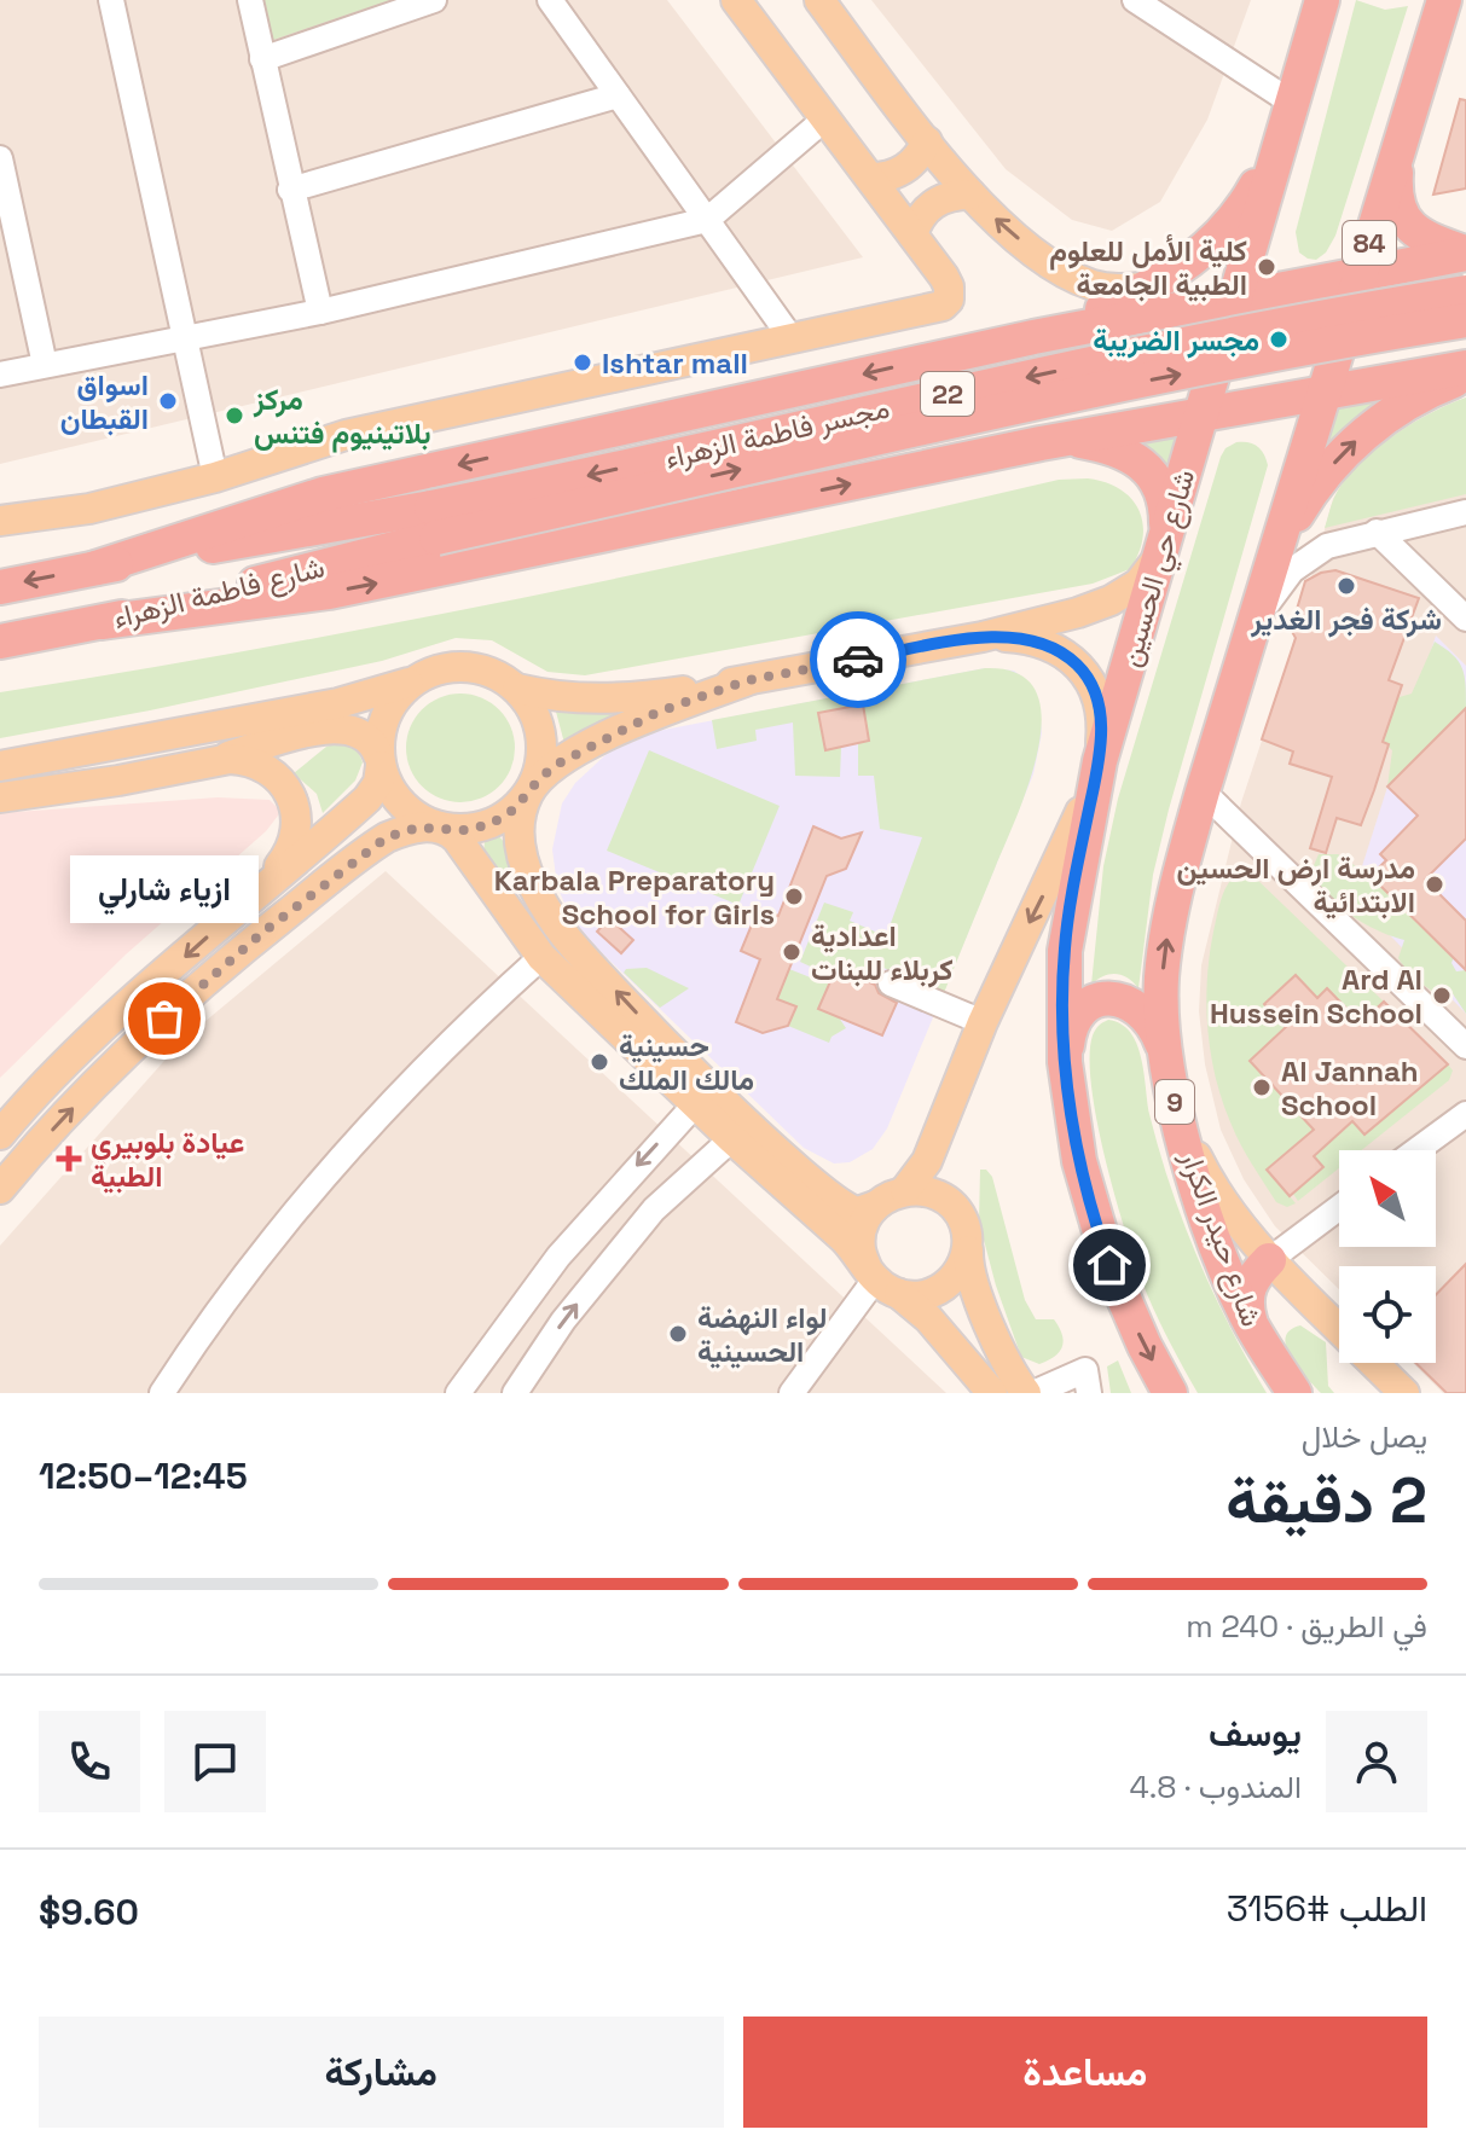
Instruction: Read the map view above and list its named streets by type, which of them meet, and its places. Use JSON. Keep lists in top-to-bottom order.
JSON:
{
  "streets": {
    "highway": [
      "84",
      "22",
      "مجسر فاطمة الزهراء",
      "شارع حي الحسين",
      "شارع فاطمة الزهراء",
      "9",
      "شارع حيدر الكرار"
    ]
  },
  "crossings": [
    ["84", "9"],
    ["مجسر فاطمة الزهراء", "شارع فاطمة الزهراء"],
    ["9", "شارع حيدر الكرار"]
  ],
  "places": {
    "other": [
      "كلية الأمل للعلوم الطبية الجامعة",
      "مجسر الضريبة",
      "Ishtar mall",
      "اسواق القبطان",
      "مركز بلاتينيوم فتنس",
      "شركة فجر الغدير",
      "مدرسة ارض الحسين الابتدائية",
      "Karbala Preparatory School for Girls",
      "اعدادية كربلاء للبنات",
      "Ard Al Hussein School",
      "ازياء شارلي",
      "حسينية مالك الملك",
      "Al Jannah School",
      "لواء النهضة الحسينية"
    ],
    "health": ["عيادة بلوبيري الطبية"]
  },
  "north": "top left",
  "page": {
    "bubble": "ازياء شارلي",
    "heading": ["2 دقيقة", "يصل خلال", "12:45–12:50"],
    "panel": [
      "يوسف",
      "المندوب · 4.8",
      "الطلب #3156",
      "$9.60"
    ],
    "bar": "في الطريق · 240 m",
    "buttons": ["مساعدة", "مشاركة"]
  }
}
